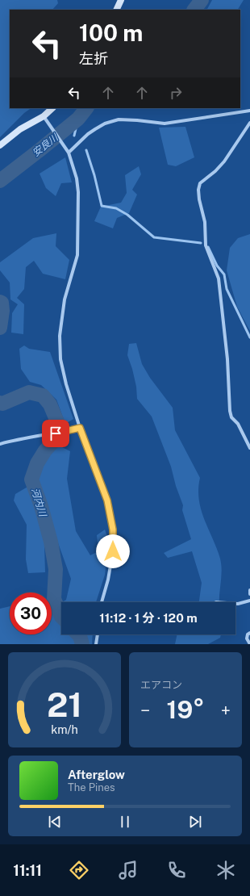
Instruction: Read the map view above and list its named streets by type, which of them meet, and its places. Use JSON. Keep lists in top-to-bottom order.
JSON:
{
  "water": ["安良川", "河内川"],
  "page": {
    "turn": ["100 m", "左折"],
    "limit": "30",
    "trip": "11:12 · 1 分 · 120 m",
    "tile": "エアコン",
    "heat": ["−", "19°", "+"],
    "song": ["Afterglow", "The Pines"],
    "tabs": "11:11",
    "gauge": ["21", "km/h"]
  }
}
